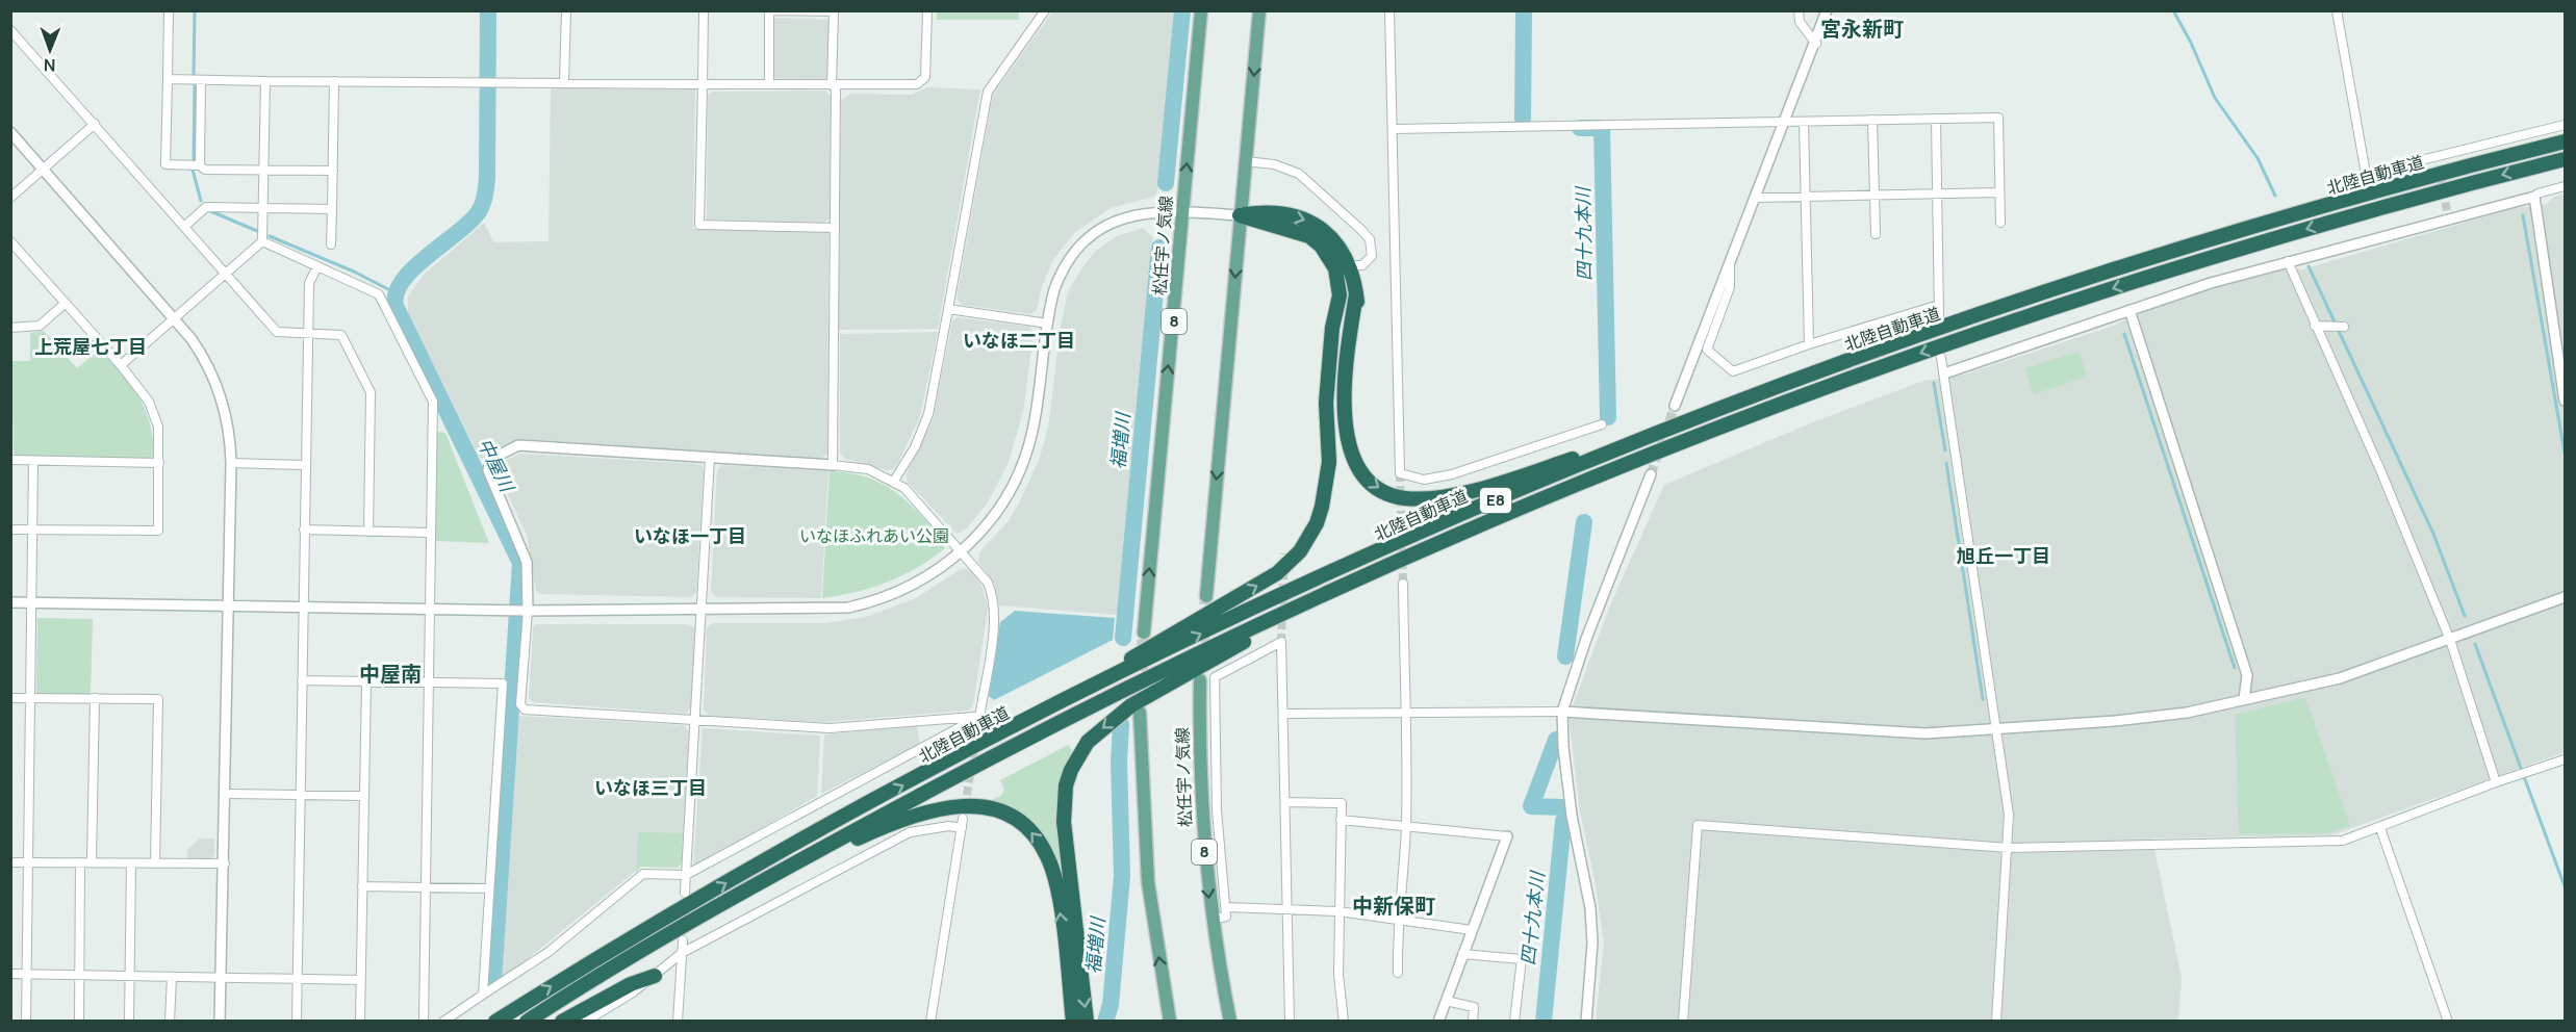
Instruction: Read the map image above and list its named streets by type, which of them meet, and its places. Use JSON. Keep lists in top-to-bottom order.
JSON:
{
  "streets": {
    "highway": ["北陸自動車道", "E8"],
    "main road": ["松任宇ノ気線", "8"]
  },
  "districts": [
    "宮永新町",
    "いなほ二丁目",
    "上荒屋七丁目",
    "いなほ一丁目",
    "旭丘一丁目",
    "中屋南",
    "いなほ三丁目",
    "中新保町"
  ],
  "water": ["四十九本川", "福増川", "中屋川"],
  "parks": ["いなほふれあい公園"],
  "north": "bottom"
}
